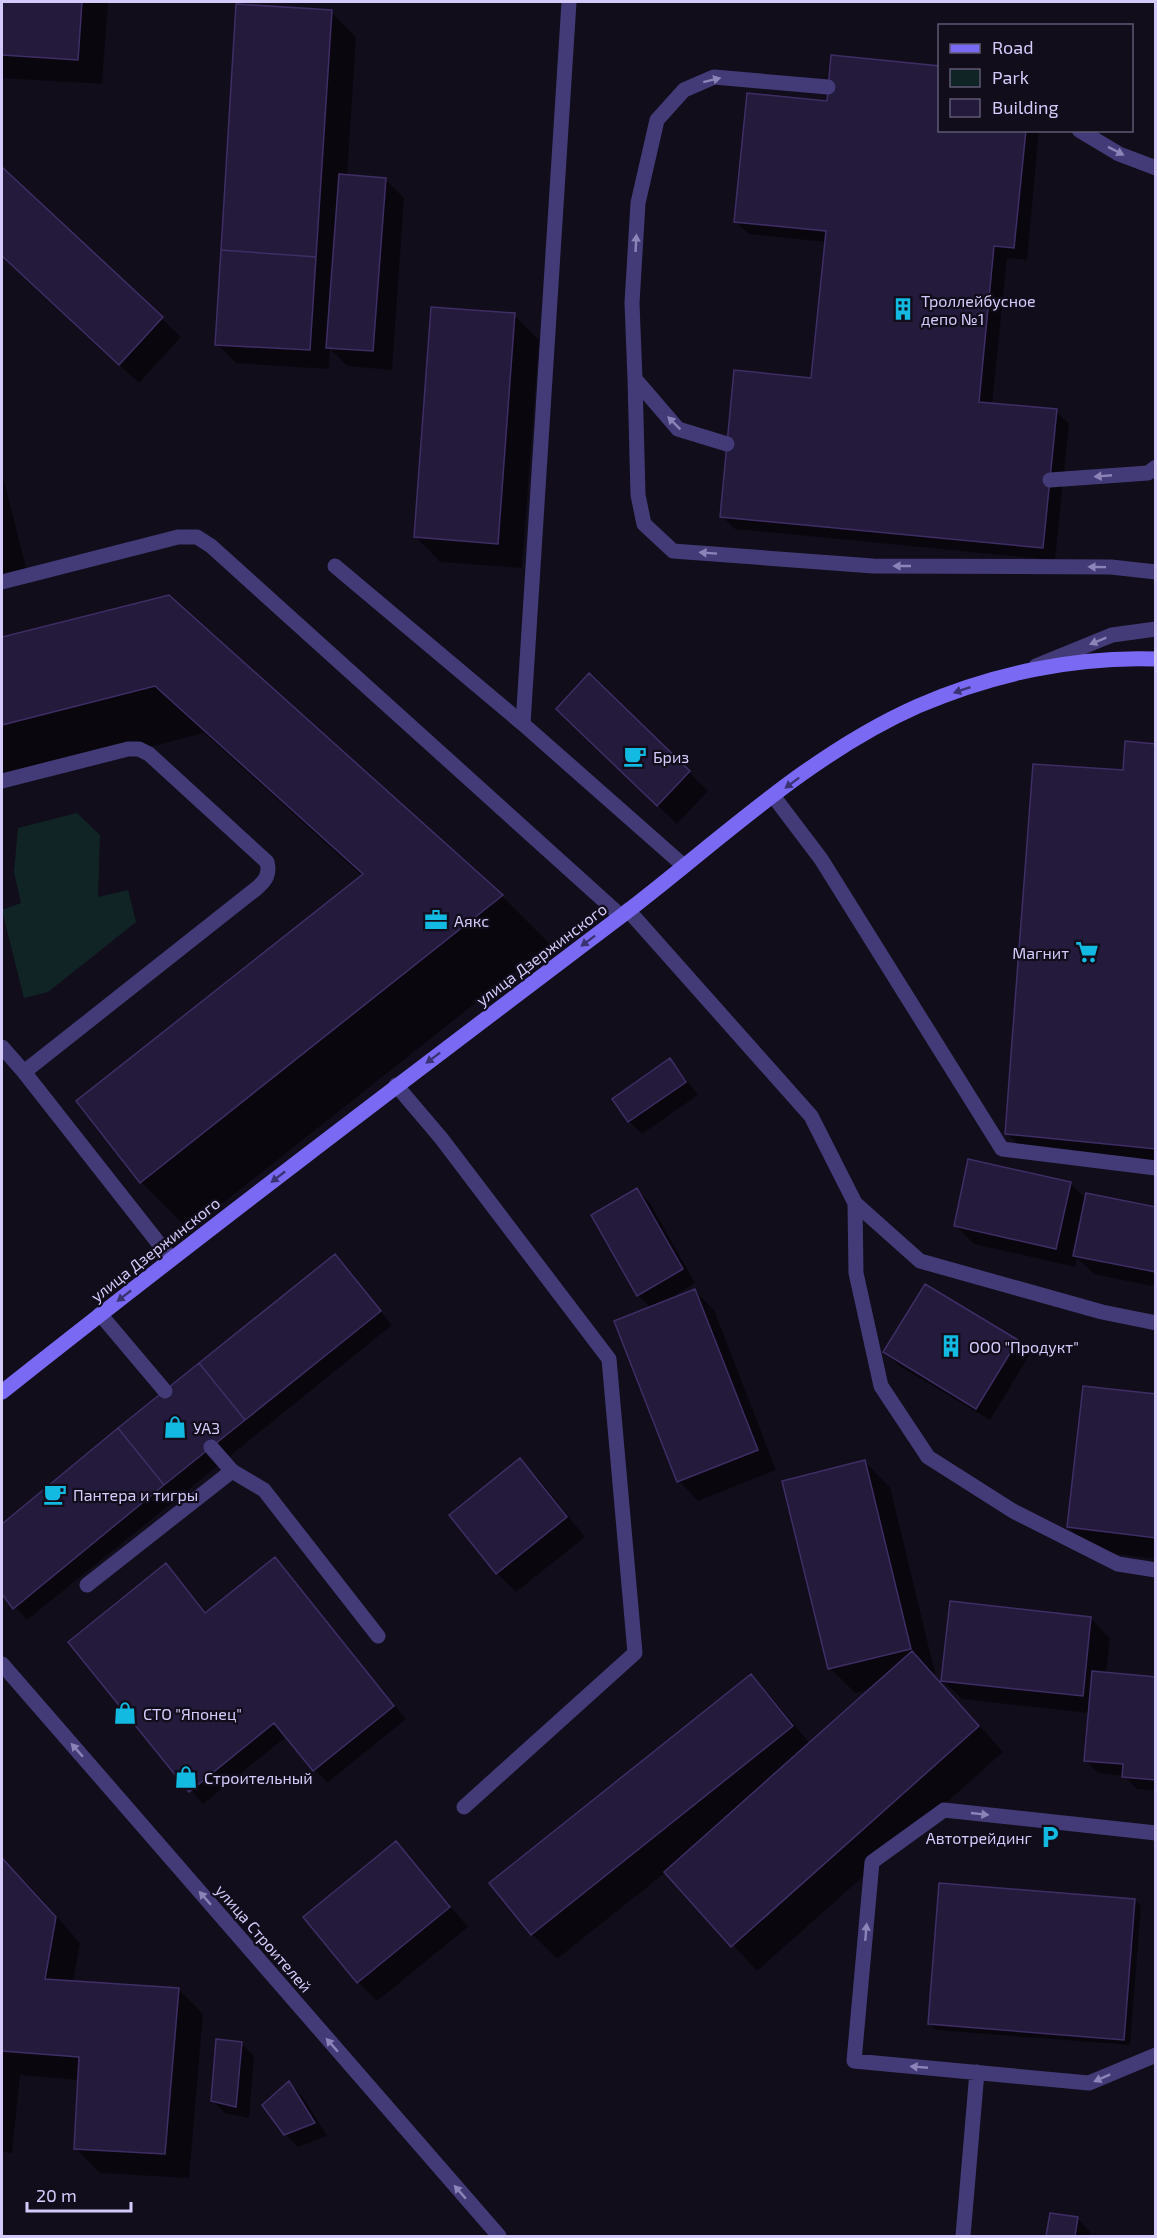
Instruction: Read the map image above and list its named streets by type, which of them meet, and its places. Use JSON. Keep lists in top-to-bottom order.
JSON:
{
  "streets": {
    "main road": ["улица Дзержинского"],
    "street": ["улица Строителей"]
  },
  "one_way": ["улица Дзержинского", "улица Строителей"],
  "places": {
    "building": ["Троллейбусное депо №1", "ООО \"Продукт\""],
    "cafe": ["Бриз", "Пантера и тигры"],
    "office": ["Аякс"],
    "supermarket": ["Магнит"],
    "shop": ["УАЗ", "СТО \"Японец\"", "Строительный"],
    "parking": ["Автотрейдинг"]
  },
  "legend": ["Road", "Park", "Building"],
  "scale_bar": "20 m"
}
